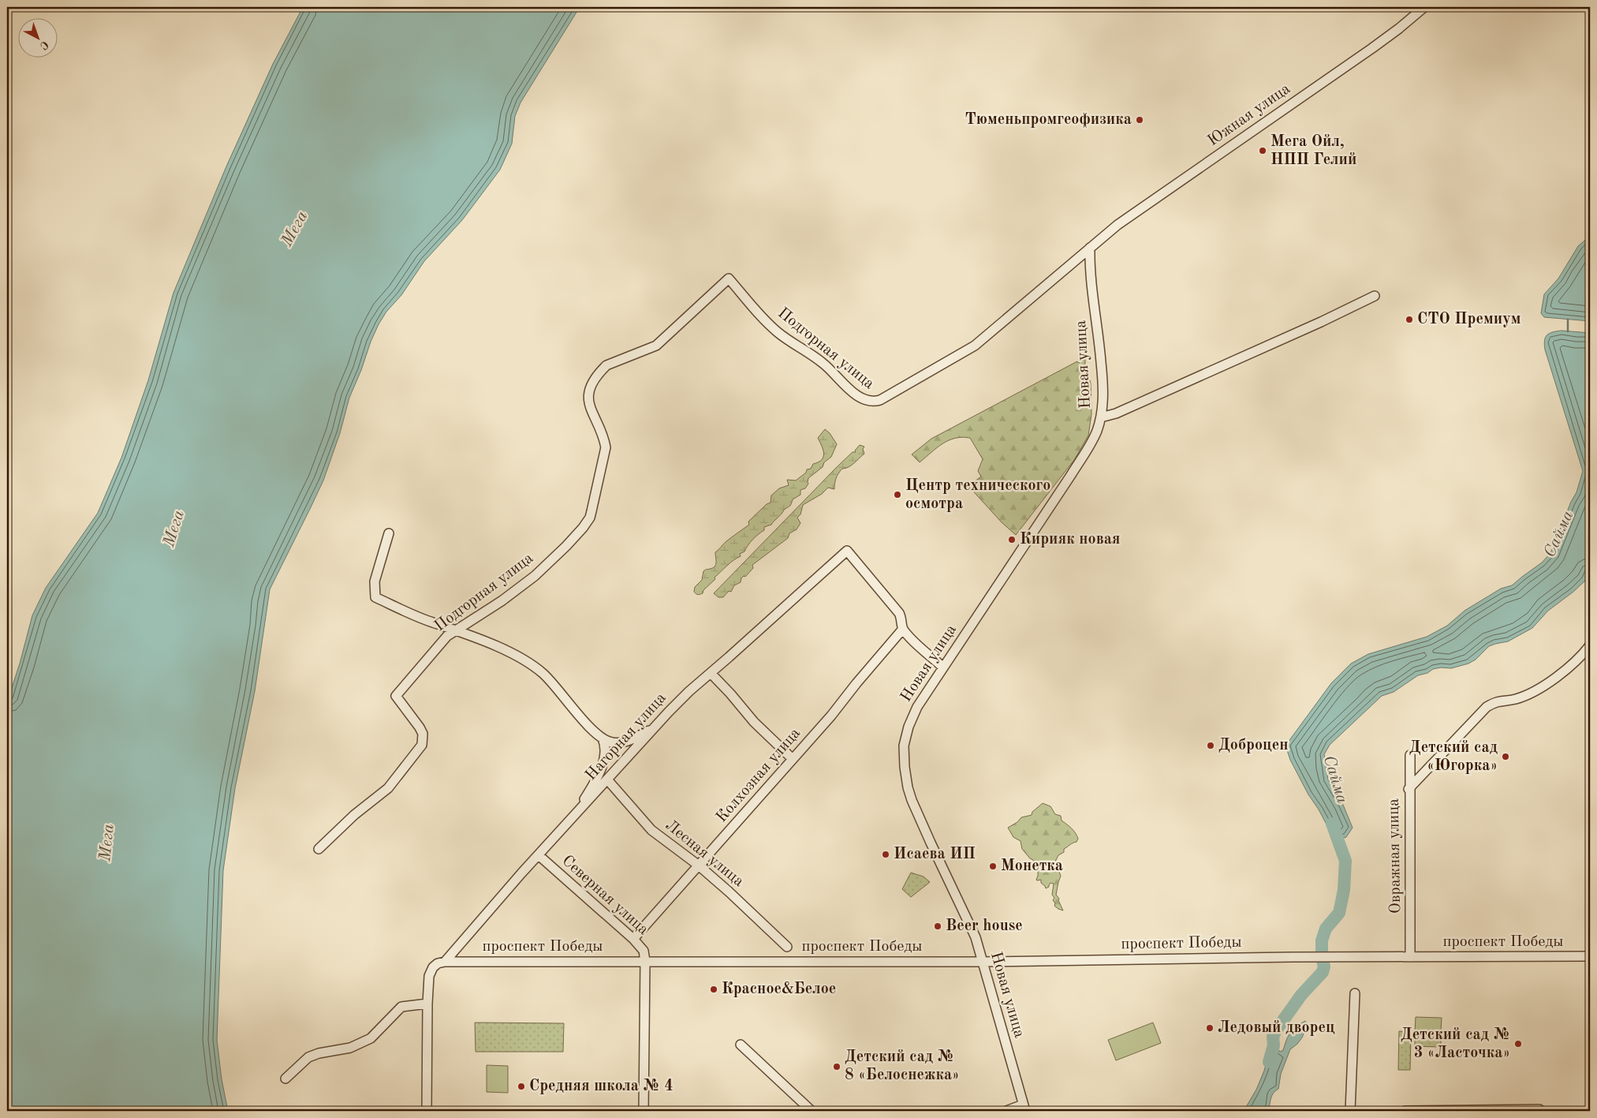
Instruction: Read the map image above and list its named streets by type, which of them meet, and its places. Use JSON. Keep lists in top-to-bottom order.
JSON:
{
  "streets": {
    "street": [
      "Южная улица",
      "Подгорная улица",
      "Новая улица",
      "Нагорная улица",
      "Колхозная улица",
      "Лесная улица",
      "Овражная улица",
      "Северная улица",
      "проспект Победы"
    ]
  },
  "crossings": [
    ["Южная улица", "Подгорная улица"],
    ["Южная улица", "Новая улица"],
    ["Подгорная улица", "Новая улица"],
    ["Новая улица", "проспект Победы"],
    ["Нагорная улица", "Колхозная улица"],
    ["Нагорная улица", "Лесная улица"],
    ["Нагорная улица", "Северная улица"],
    ["Нагорная улица", "проспект Победы"],
    ["Колхозная улица", "Лесная улица"],
    ["Колхозная улица", "Северная улица"],
    ["Овражная улица", "проспект Победы"],
    ["Северная улица", "проспект Победы"]
  ],
  "water": ["Мега", "Сайма"],
  "places": [
    "Тюменьпромгеофизика",
    "Мега Ойл, НПП Гелий",
    "СТО Премиум",
    "Центр технического осмотра",
    "Кирияк новая",
    "Доброцен",
    "Детский сад «Югорка»",
    "Исаева ИП",
    "Монетка",
    "Beer house",
    "Красное&Белое",
    "Ледовый дворец",
    "Детский сад № 3 «Ласточка»",
    "Детский сад № 8 «Белоснежка»",
    "Средняя школа № 4"
  ],
  "north": "bottom right"
}
